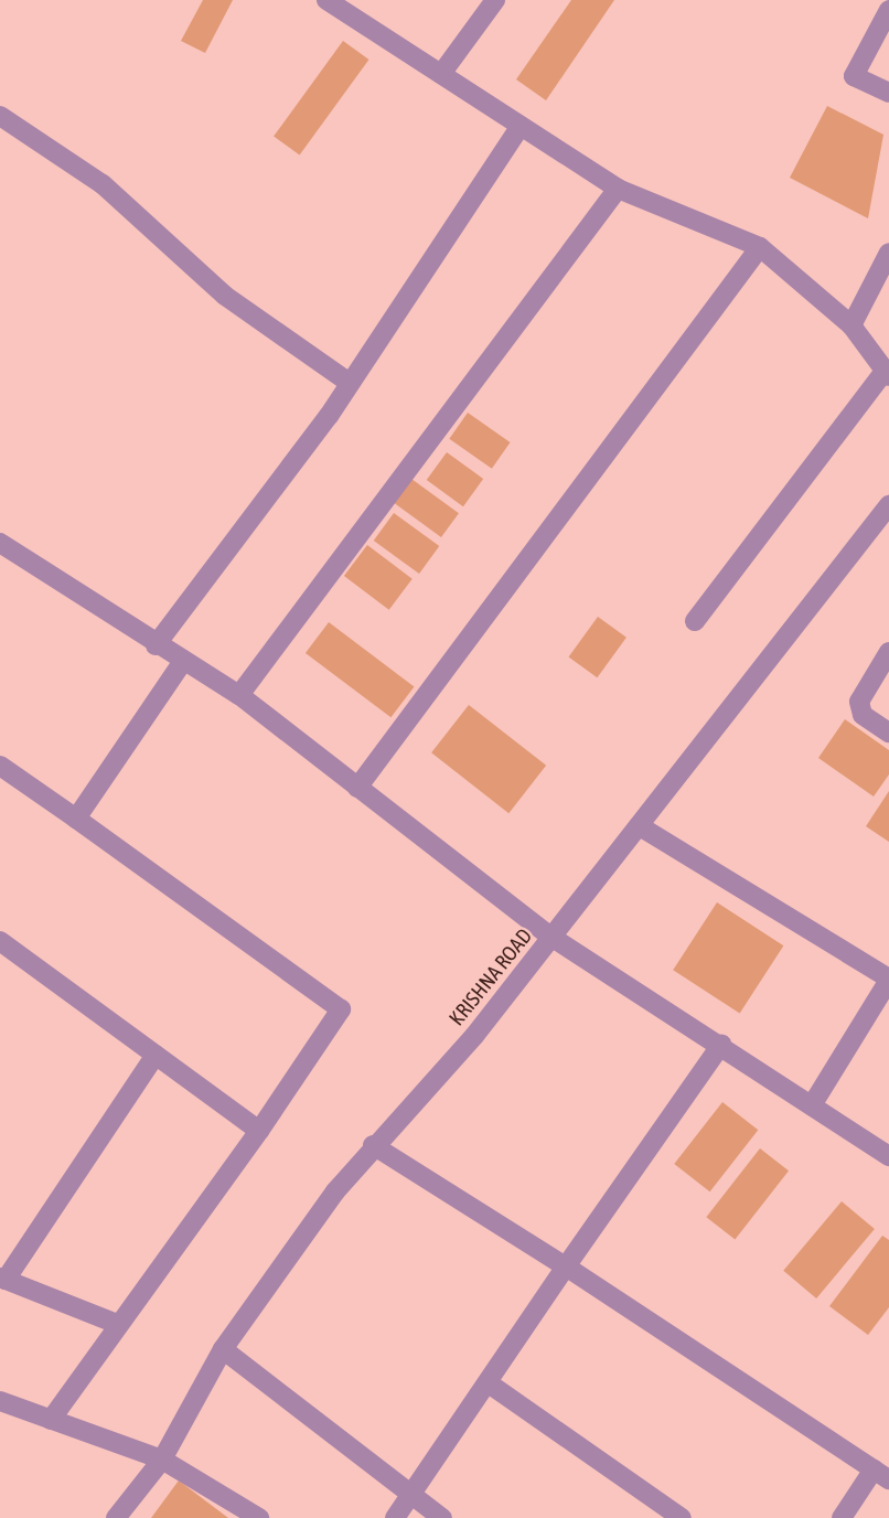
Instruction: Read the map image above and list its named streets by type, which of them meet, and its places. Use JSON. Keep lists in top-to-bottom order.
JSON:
{
  "streets": {
    "street": ["KRISHNA ROAD"]
  }
}
